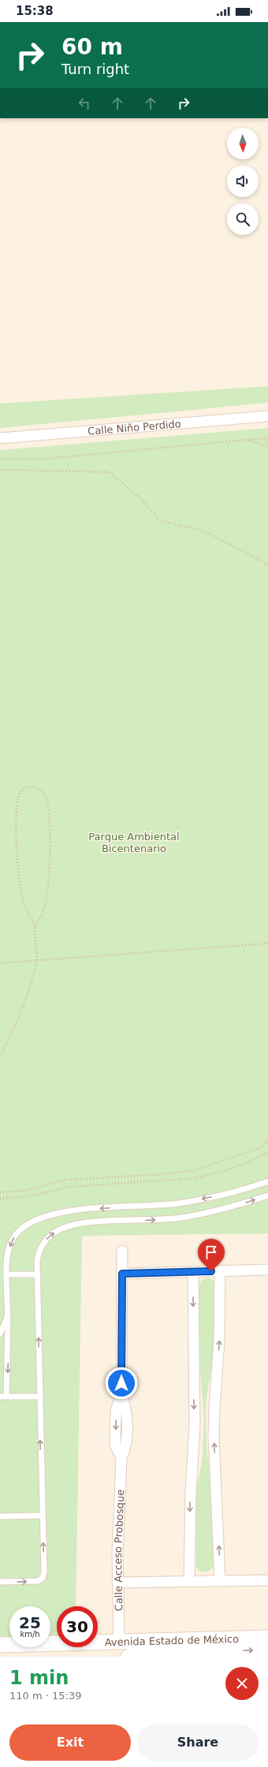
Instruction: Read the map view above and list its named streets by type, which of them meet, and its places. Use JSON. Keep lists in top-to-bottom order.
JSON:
{
  "streets": {
    "main road": ["Avenida Estado de México"],
    "street": ["Calle Niño Perdido", "Calle Acceso Probosque"]
  },
  "crossings": [
    ["Calle Acceso Probosque", "Avenida Estado de México"]
  ],
  "parks": ["Parque Ambiental Bicentenario"],
  "north": "bottom",
  "page": {
    "status": "15:38",
    "turn": ["60 m", "Turn right"],
    "speed": "25 km/h",
    "limit": "30",
    "heading": ["1 min", "110 m · 15:39"],
    "buttons": ["Exit", "Share"]
  }
}
